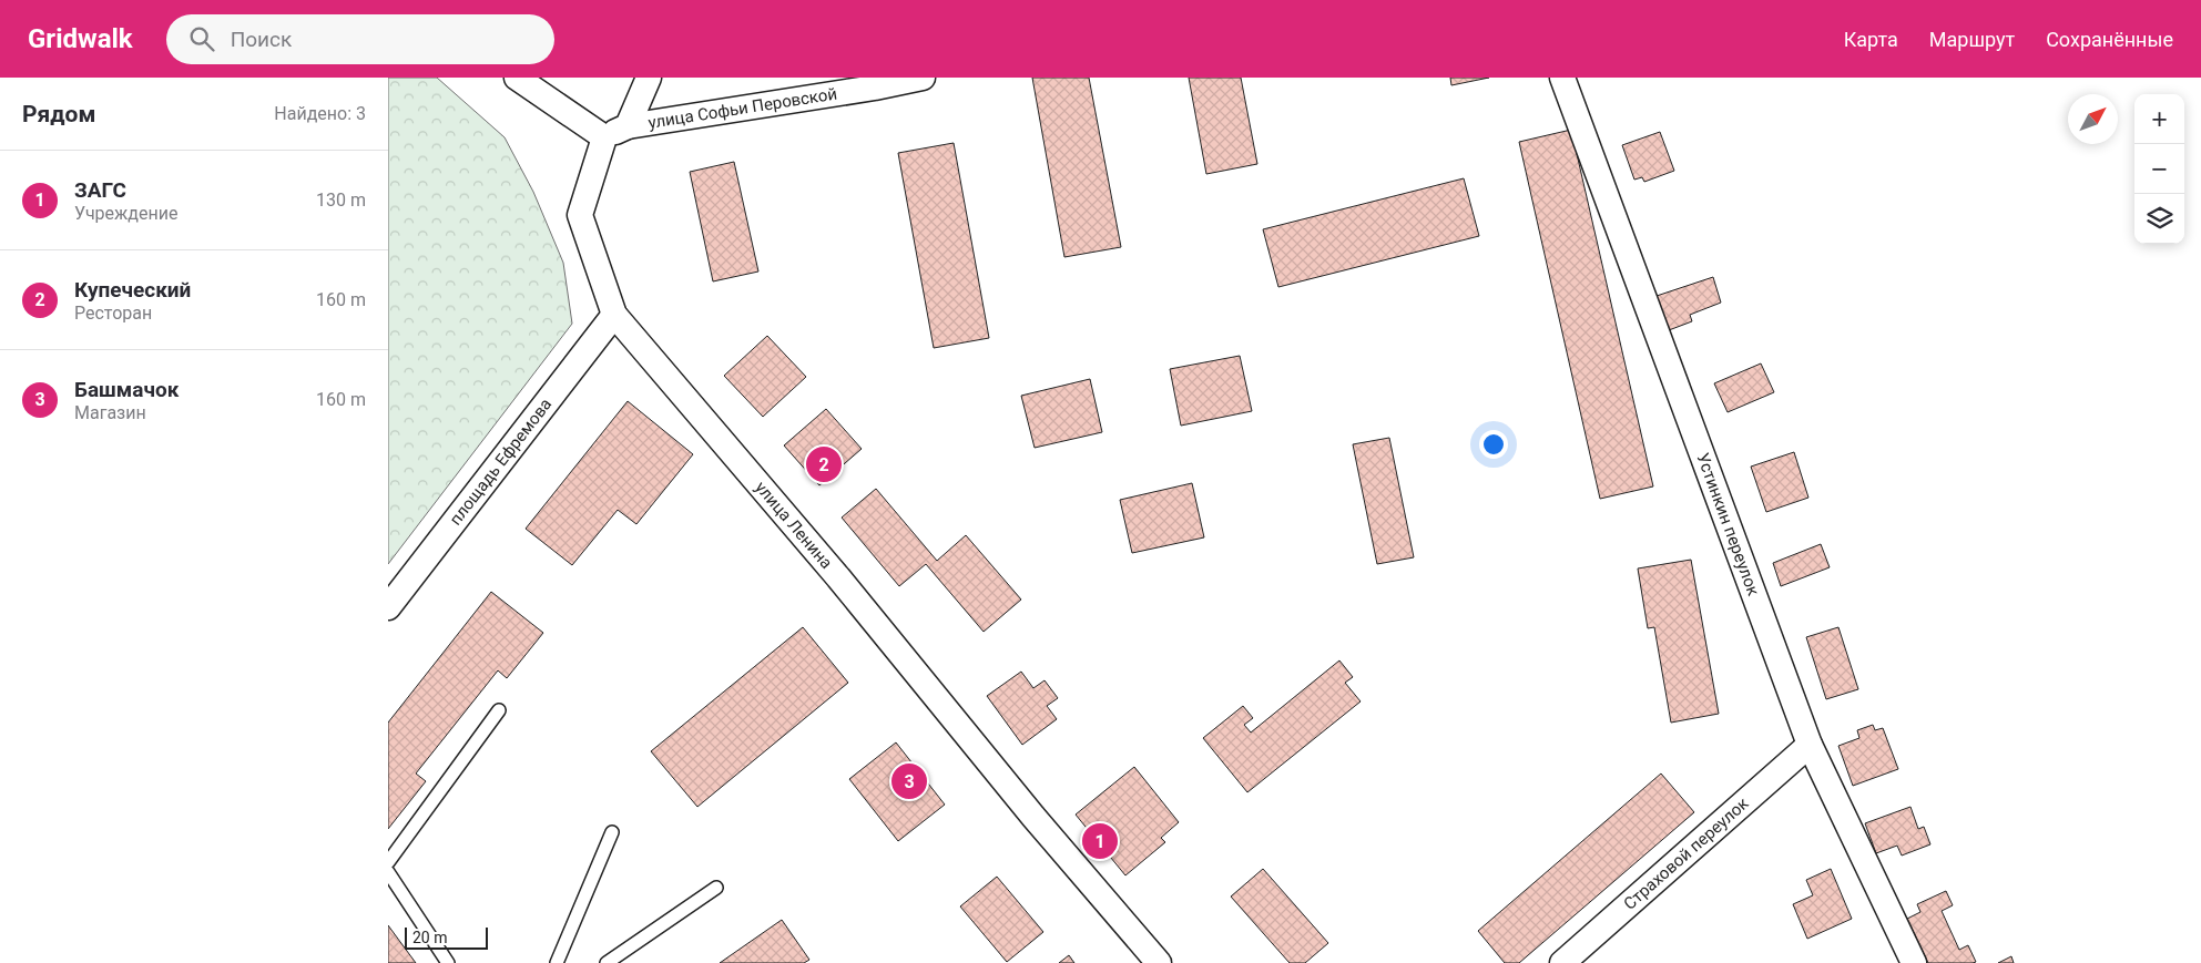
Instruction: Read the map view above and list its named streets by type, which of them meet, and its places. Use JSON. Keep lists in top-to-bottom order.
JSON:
{
  "streets": {
    "street": [
      "улица Софьи Перовской",
      "площадь Ефремова",
      "Устинкин переулок",
      "улица Ленина",
      "Страховой переулок"
    ]
  },
  "crossings": [
    ["улица Софьи Перовской", "улица Ленина"],
    ["площадь Ефремова", "улица Ленина"],
    ["Устинкин переулок", "Страховой переулок"]
  ],
  "scale_bar": "20 m",
  "north": "top right",
  "page": {
    "header": "Gridwalk",
    "search": "Поиск",
    "nav": ["Карта", "Маршрут", "Сохранённые"],
    "heading": ["Рядом", "Найдено: 3"],
    "map_buttons": ["+", "−"],
    "list": [
      {
        "mark": "1",
        "name": "ЗАГС",
        "note": "Учреждение",
        "value": "130 m"
      },
      {
        "mark": "2",
        "name": "Купеческий",
        "note": "Ресторан",
        "value": "160 m"
      },
      {
        "mark": "3",
        "name": "Башмачок",
        "note": "Магазин",
        "value": "160 m"
      }
    ],
    "pins": ["2", "3", "1"],
    "scale": "20 m"
  }
}
